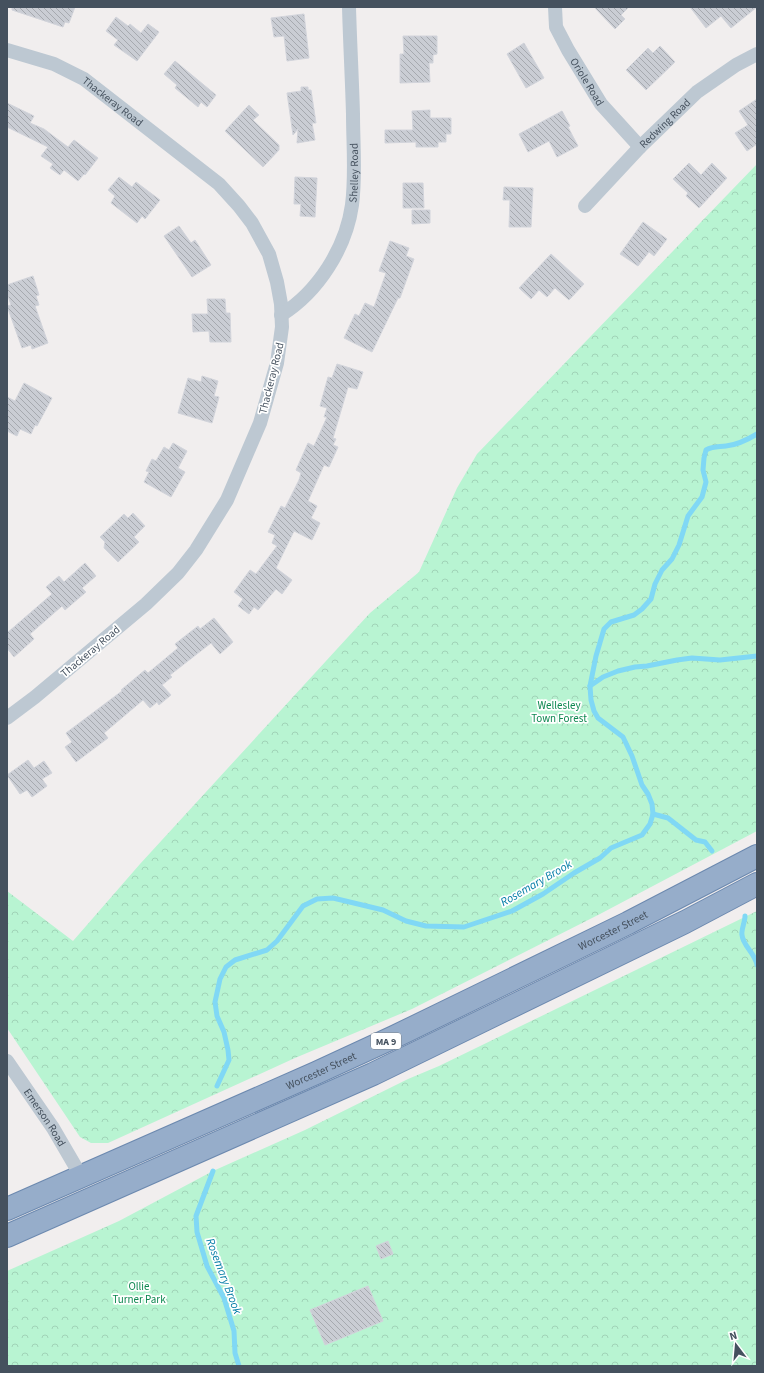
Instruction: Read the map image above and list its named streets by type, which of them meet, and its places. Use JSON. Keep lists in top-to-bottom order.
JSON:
{
  "streets": {
    "highway": ["Worcester Street", "MA 9"],
    "street": [
      "Oriole Road",
      "Thackeray Road",
      "Redwing Road",
      "Shelley Road",
      "Emerson Road"
    ]
  },
  "crossings": [
    ["Oriole Road", "Redwing Road"],
    ["Thackeray Road", "Shelley Road"],
    ["Worcester Street", "Emerson Road"]
  ],
  "water": ["Rosemary Brook"],
  "parks": ["Wellesley Town Forest", "Ollie Turner Park"],
  "north": "top"
}
